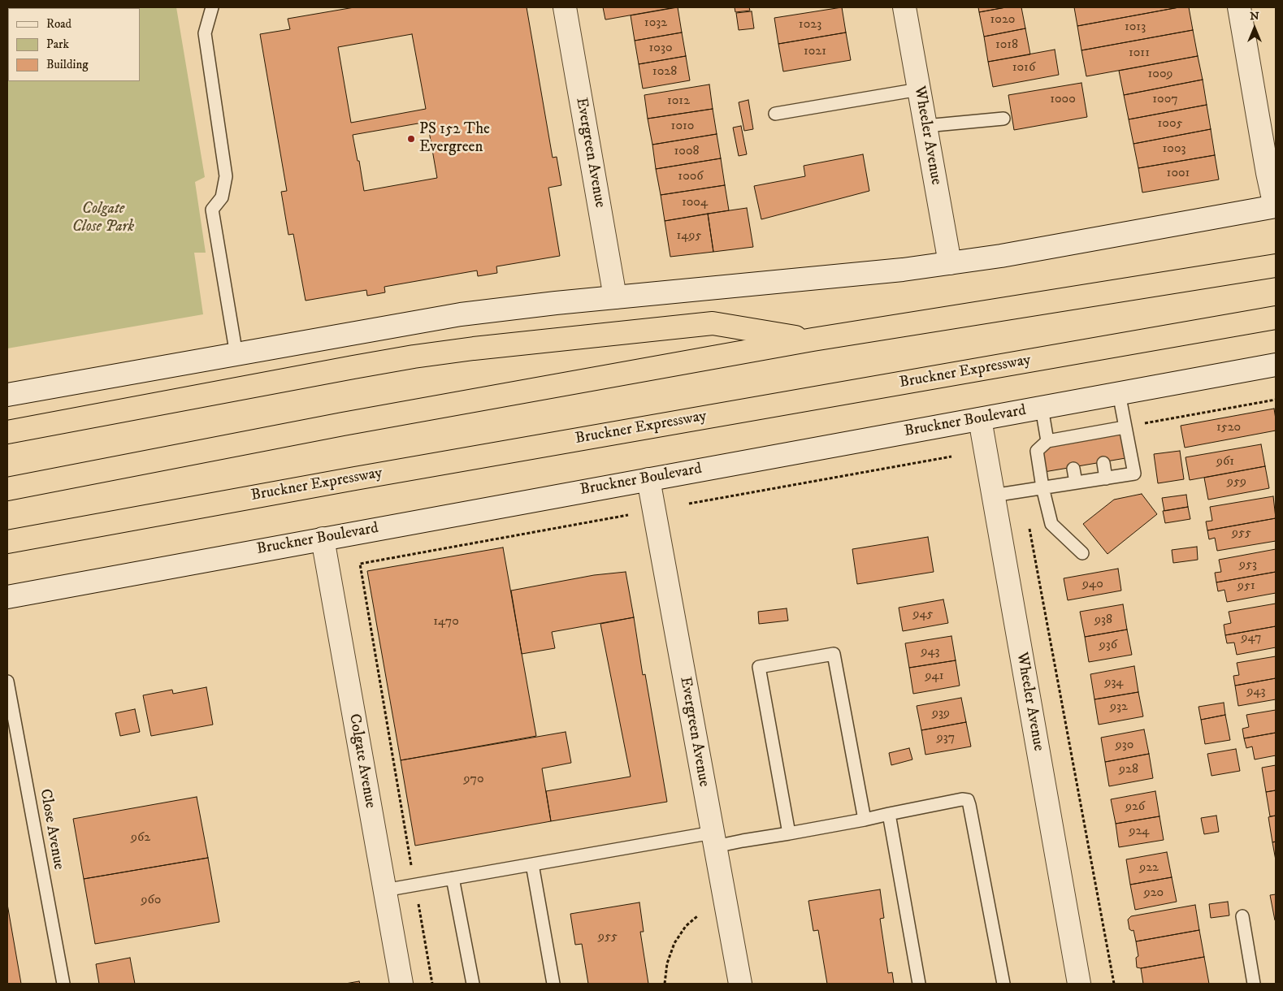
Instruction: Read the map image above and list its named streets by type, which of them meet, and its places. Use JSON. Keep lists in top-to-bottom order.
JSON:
{
  "streets": {
    "highway": ["Bruckner Expressway"],
    "main road": [
      "Wheeler Avenue",
      "Evergreen Avenue",
      "Bruckner Boulevard",
      "Colgate Avenue"
    ],
    "lane": ["Close Avenue"]
  },
  "crossings": [
    ["Wheeler Avenue", "Bruckner Boulevard"],
    ["Evergreen Avenue", "Bruckner Boulevard"],
    ["Bruckner Boulevard", "Colgate Avenue"]
  ],
  "parks": ["Colgate Close Park"],
  "places": ["PS 152 The Evergreen"],
  "house_numbers": [
    "1020",
    "1032",
    "1023",
    "1013",
    "1018",
    "1030",
    "1021",
    "1011",
    "1016",
    "1028",
    "1009",
    "1000",
    "1007",
    "1012",
    "1005",
    "1010",
    "1003",
    "1008",
    "1001",
    "1006",
    "1004",
    "1495",
    "1520",
    "961",
    "959",
    "955",
    "953",
    "940",
    "951",
    "945",
    "938",
    "1470",
    "947",
    "936",
    "943",
    "941",
    "934",
    "943",
    "932",
    "939",
    "937",
    "930",
    "928",
    "970",
    "926",
    "924",
    "962",
    "922",
    "920",
    "960",
    "955"
  ],
  "legend": ["Road", "Park", "Building"],
  "north": "top"
}
